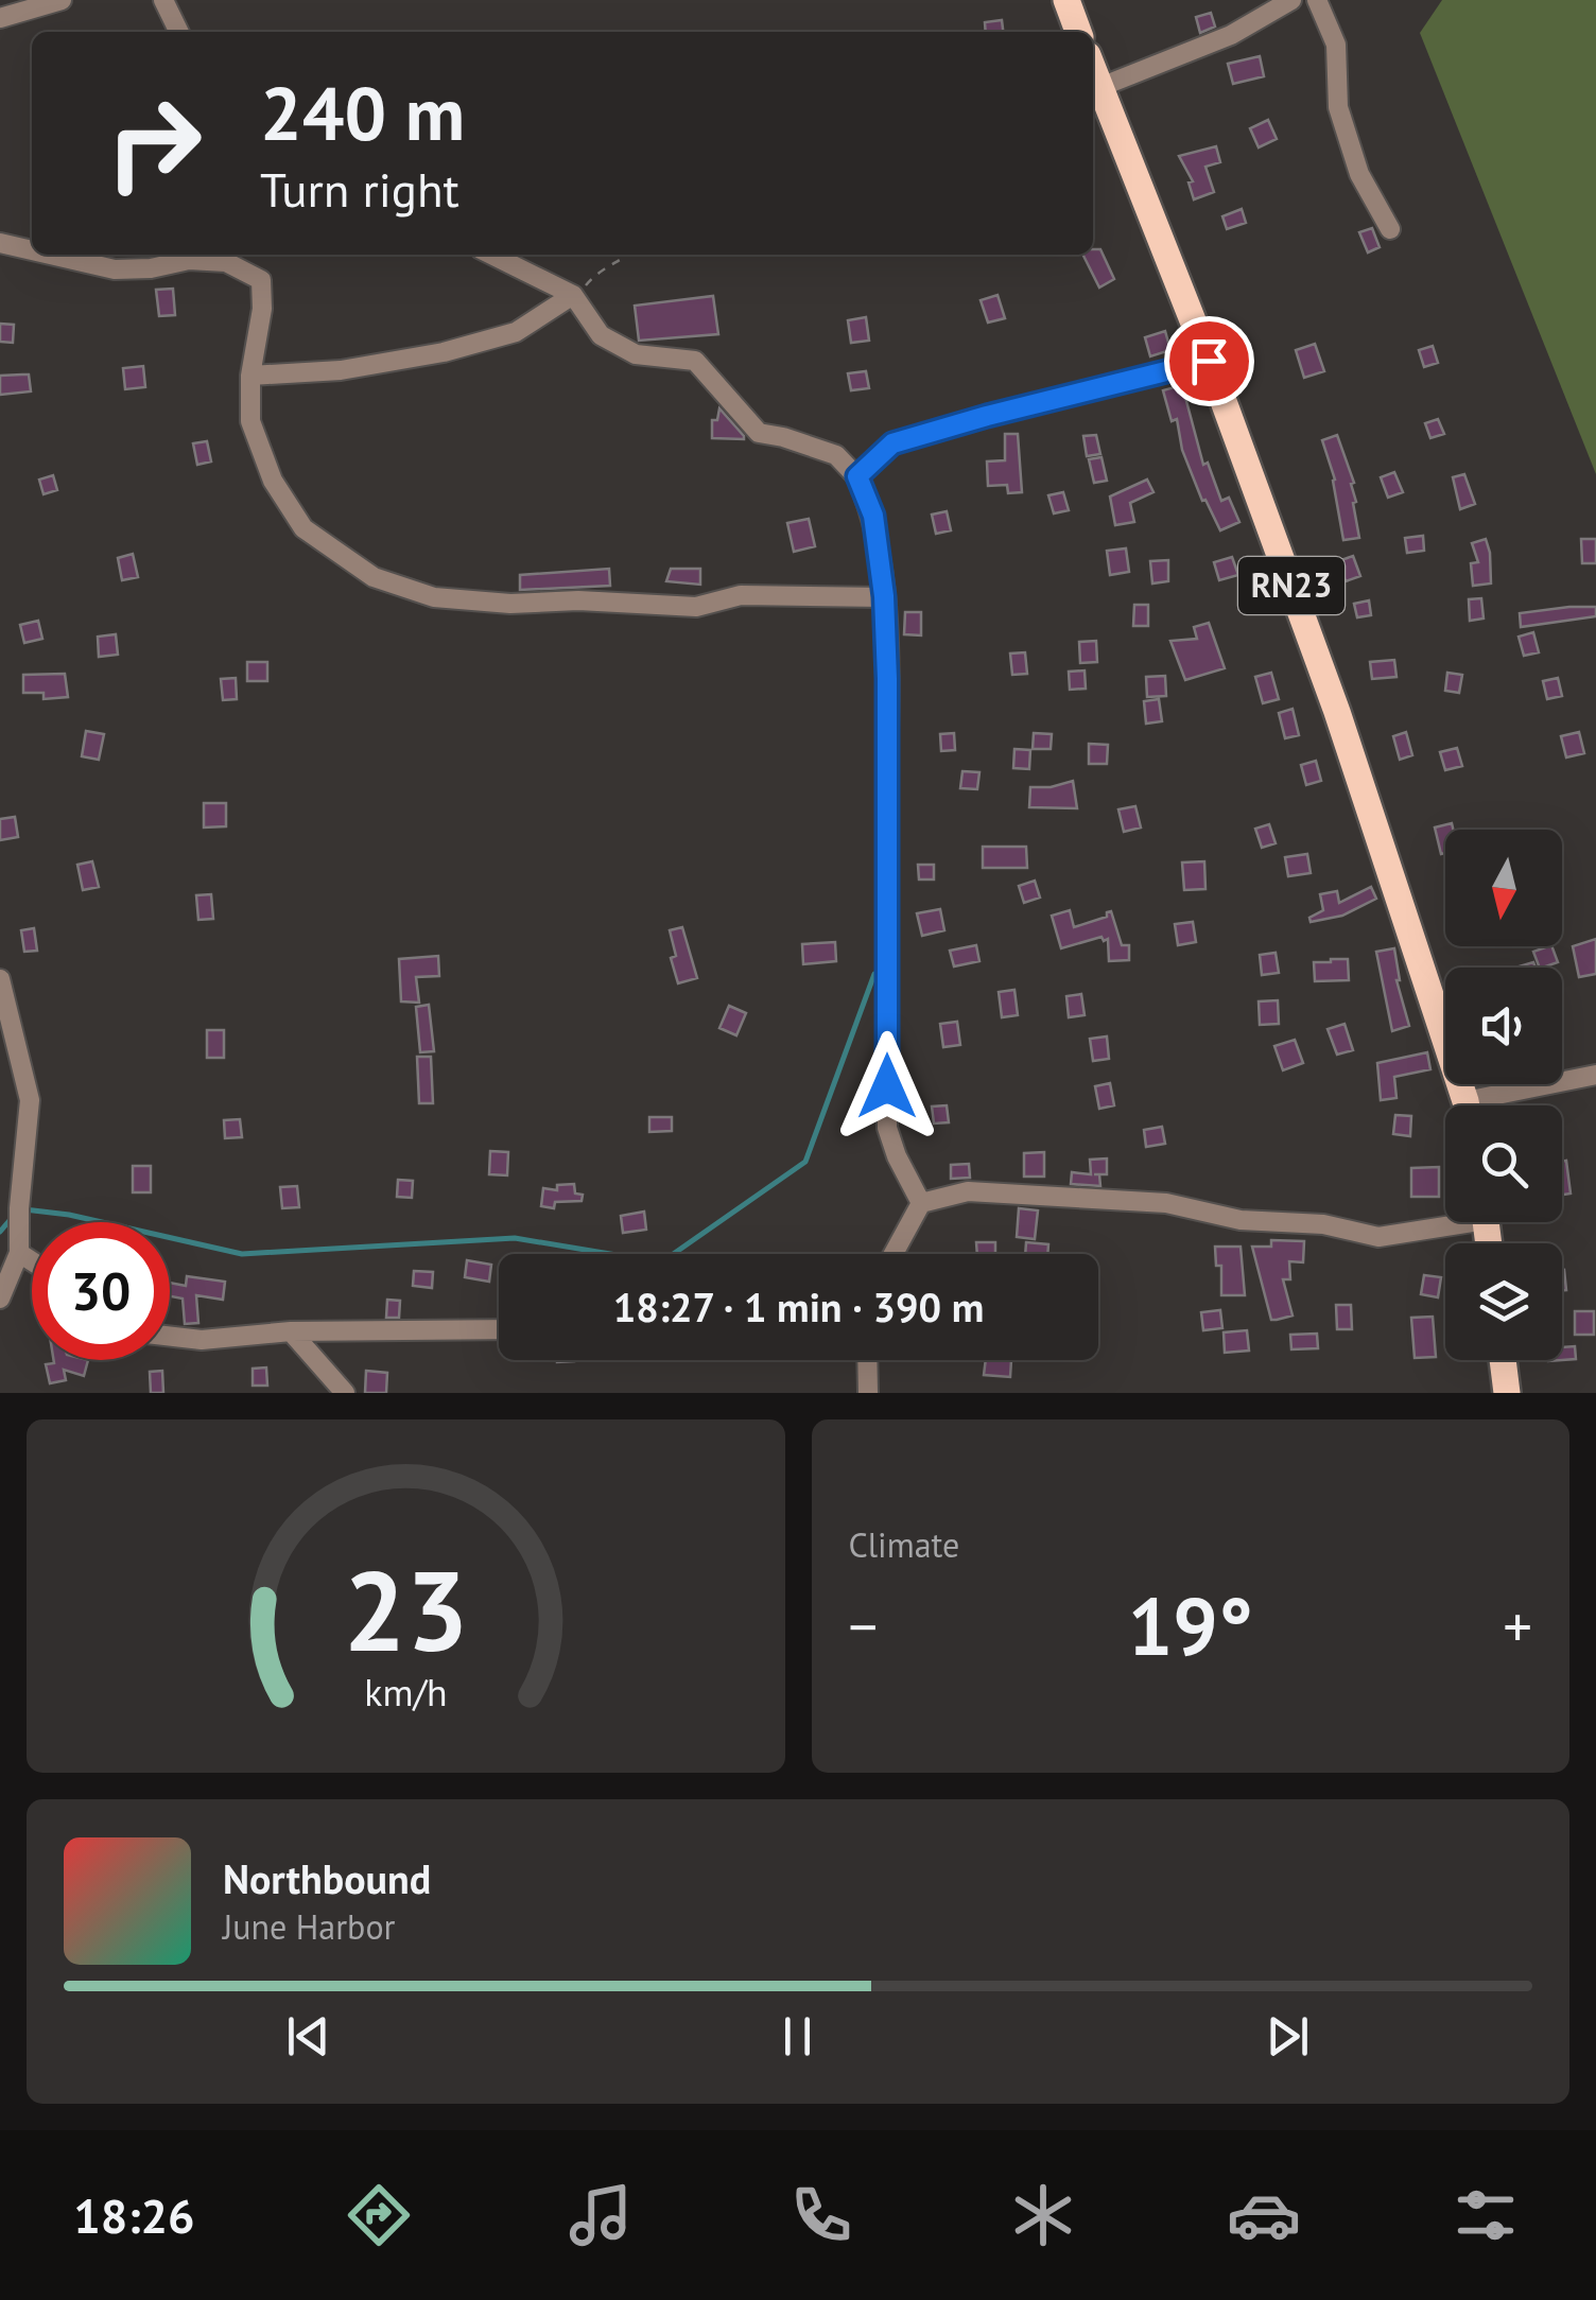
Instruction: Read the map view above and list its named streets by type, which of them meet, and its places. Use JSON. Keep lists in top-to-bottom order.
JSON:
{
  "streets": {
    "main road": ["RN23"]
  },
  "north": "bottom",
  "page": {
    "turn": ["240 m", "Turn right"],
    "limit": "30",
    "trip": "18:27 · 1 min · 390 m",
    "tile": "Climate",
    "heat": ["−", "19°", "+"],
    "song": ["Northbound", "June Harbor"],
    "tabs": "18:26",
    "gauge": ["23", "km/h"]
  }
}
